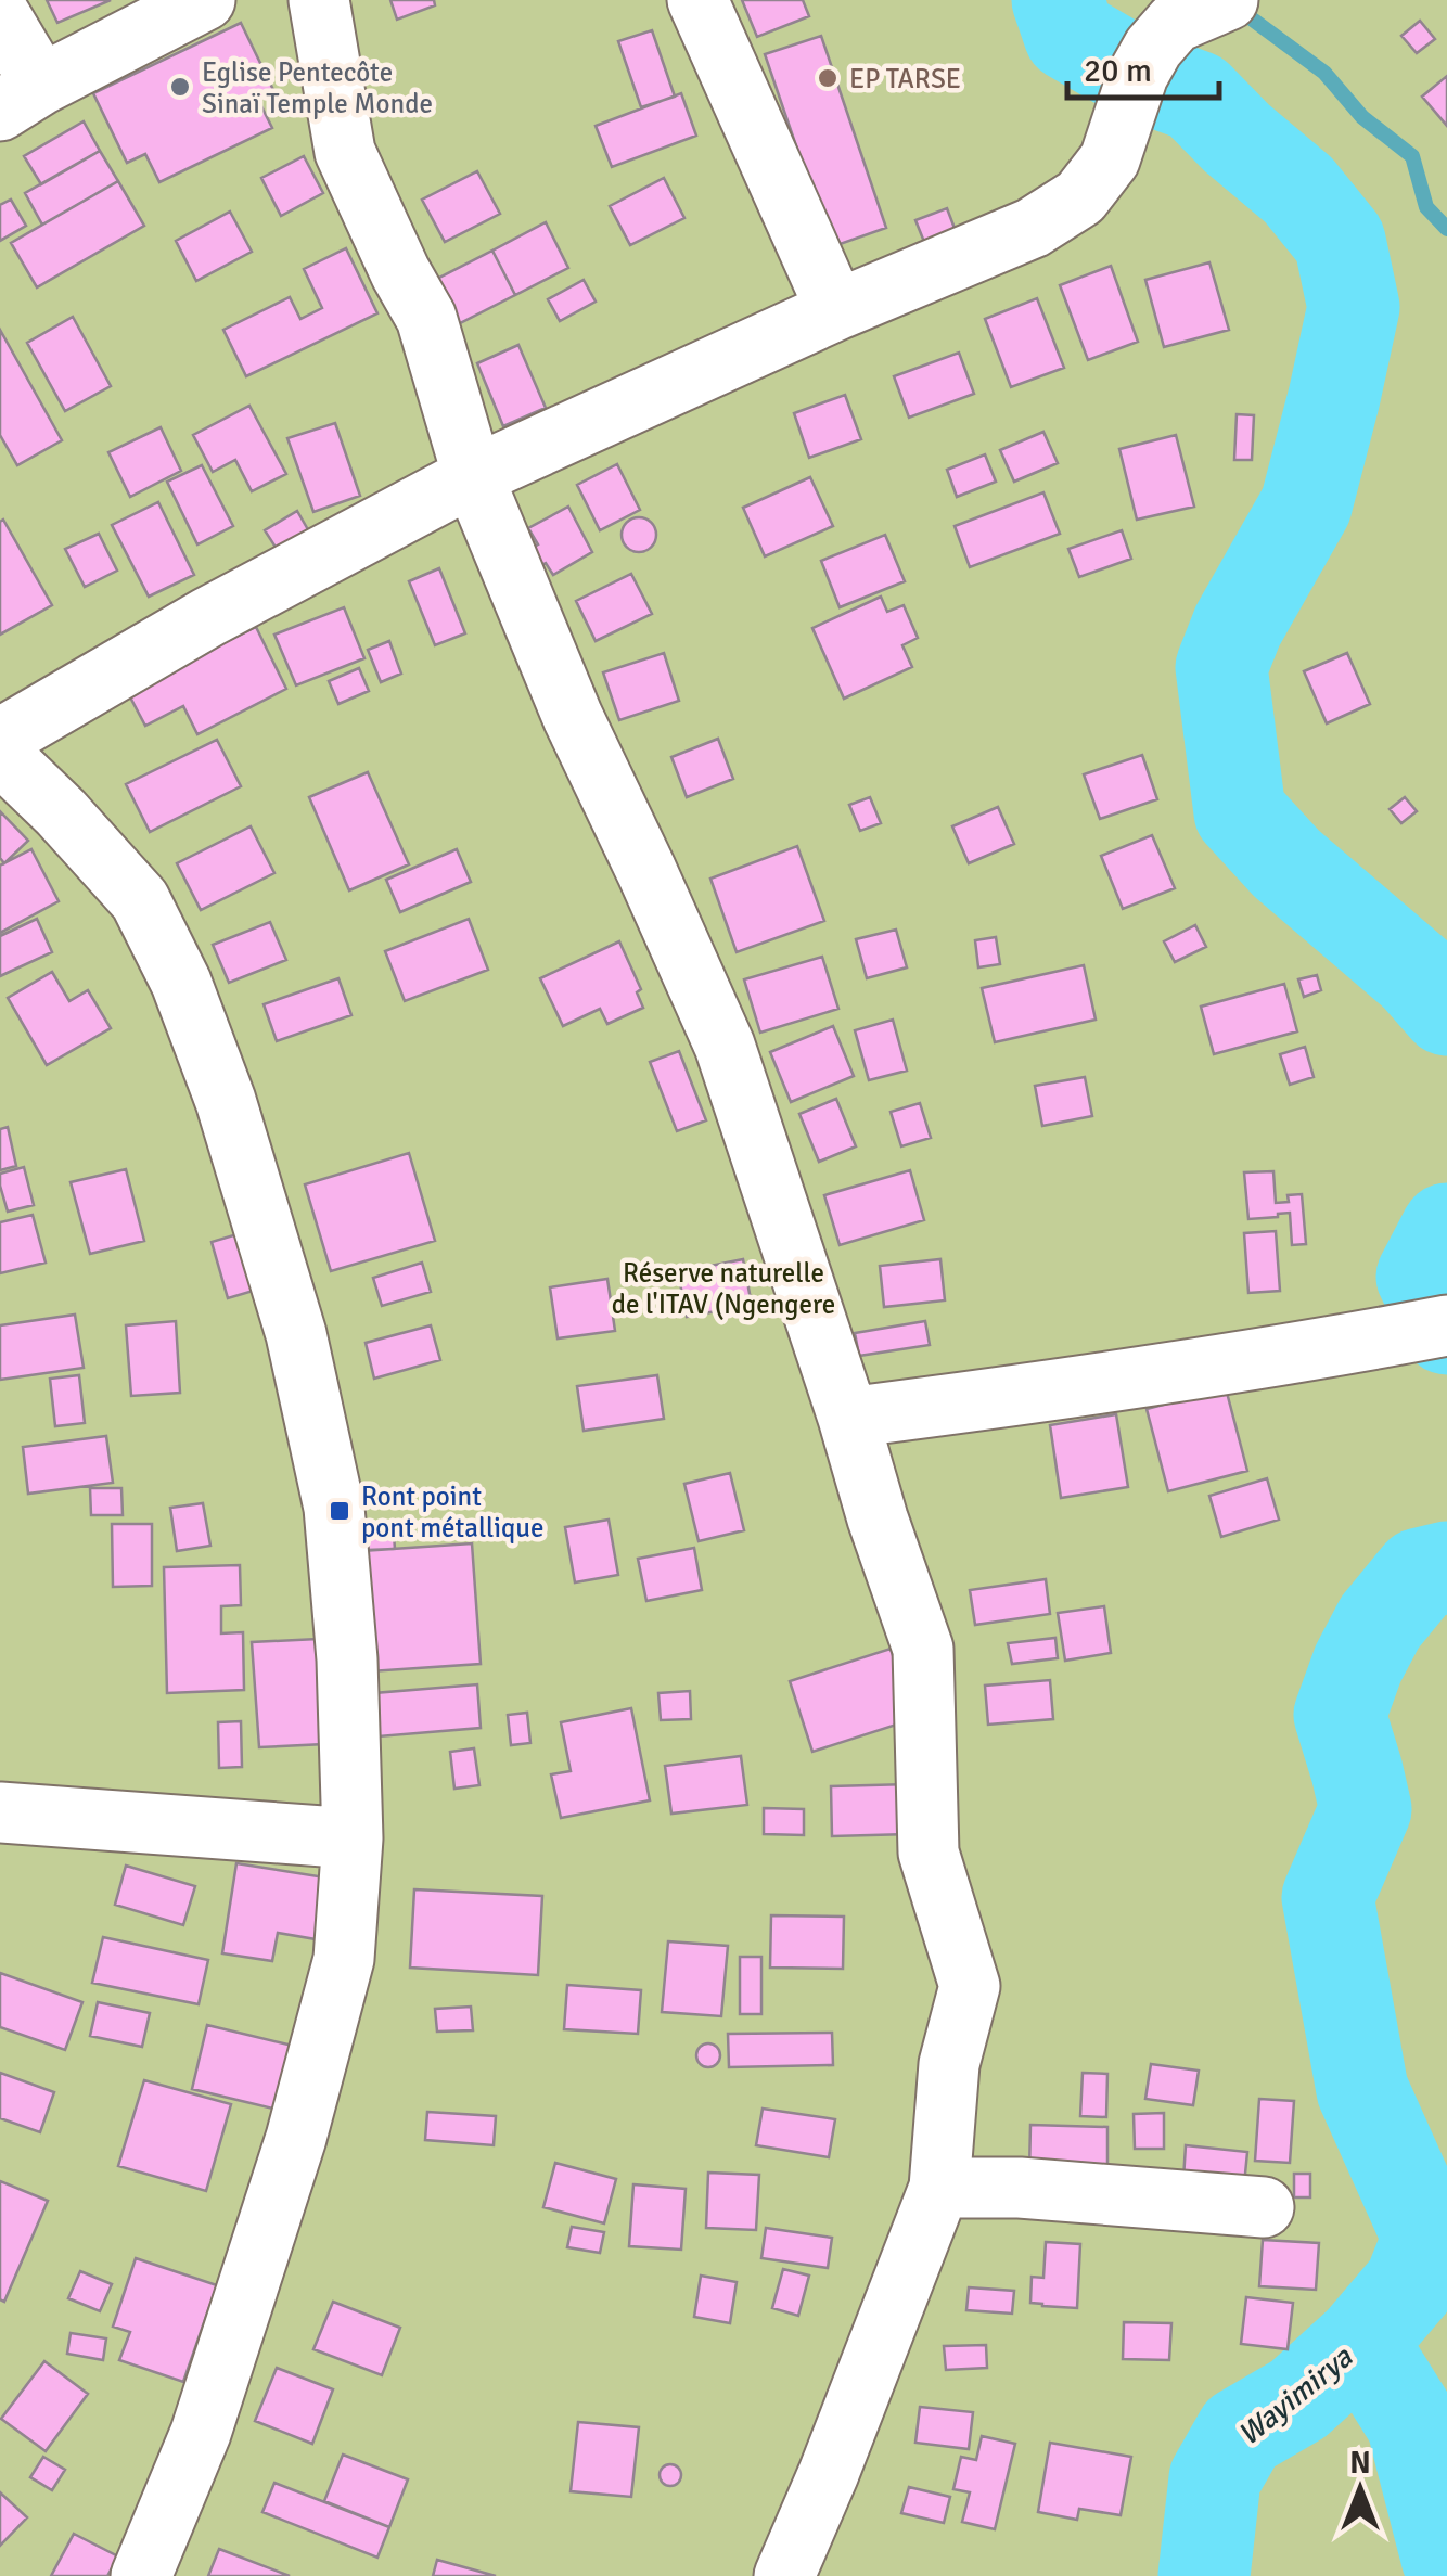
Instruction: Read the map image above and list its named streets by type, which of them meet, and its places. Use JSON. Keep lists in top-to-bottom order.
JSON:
{
  "water": ["Wayimirya"],
  "parks": ["Réserve naturelle de l'ITAV (Ngengere"],
  "places": {
    "other": ["EP TARSE", "Eglise Pentecôte Sinaï Temple Monde"],
    "transit": ["Ront point pont métallique"]
  },
  "scale_bar": "20 m",
  "north": "top"
}
